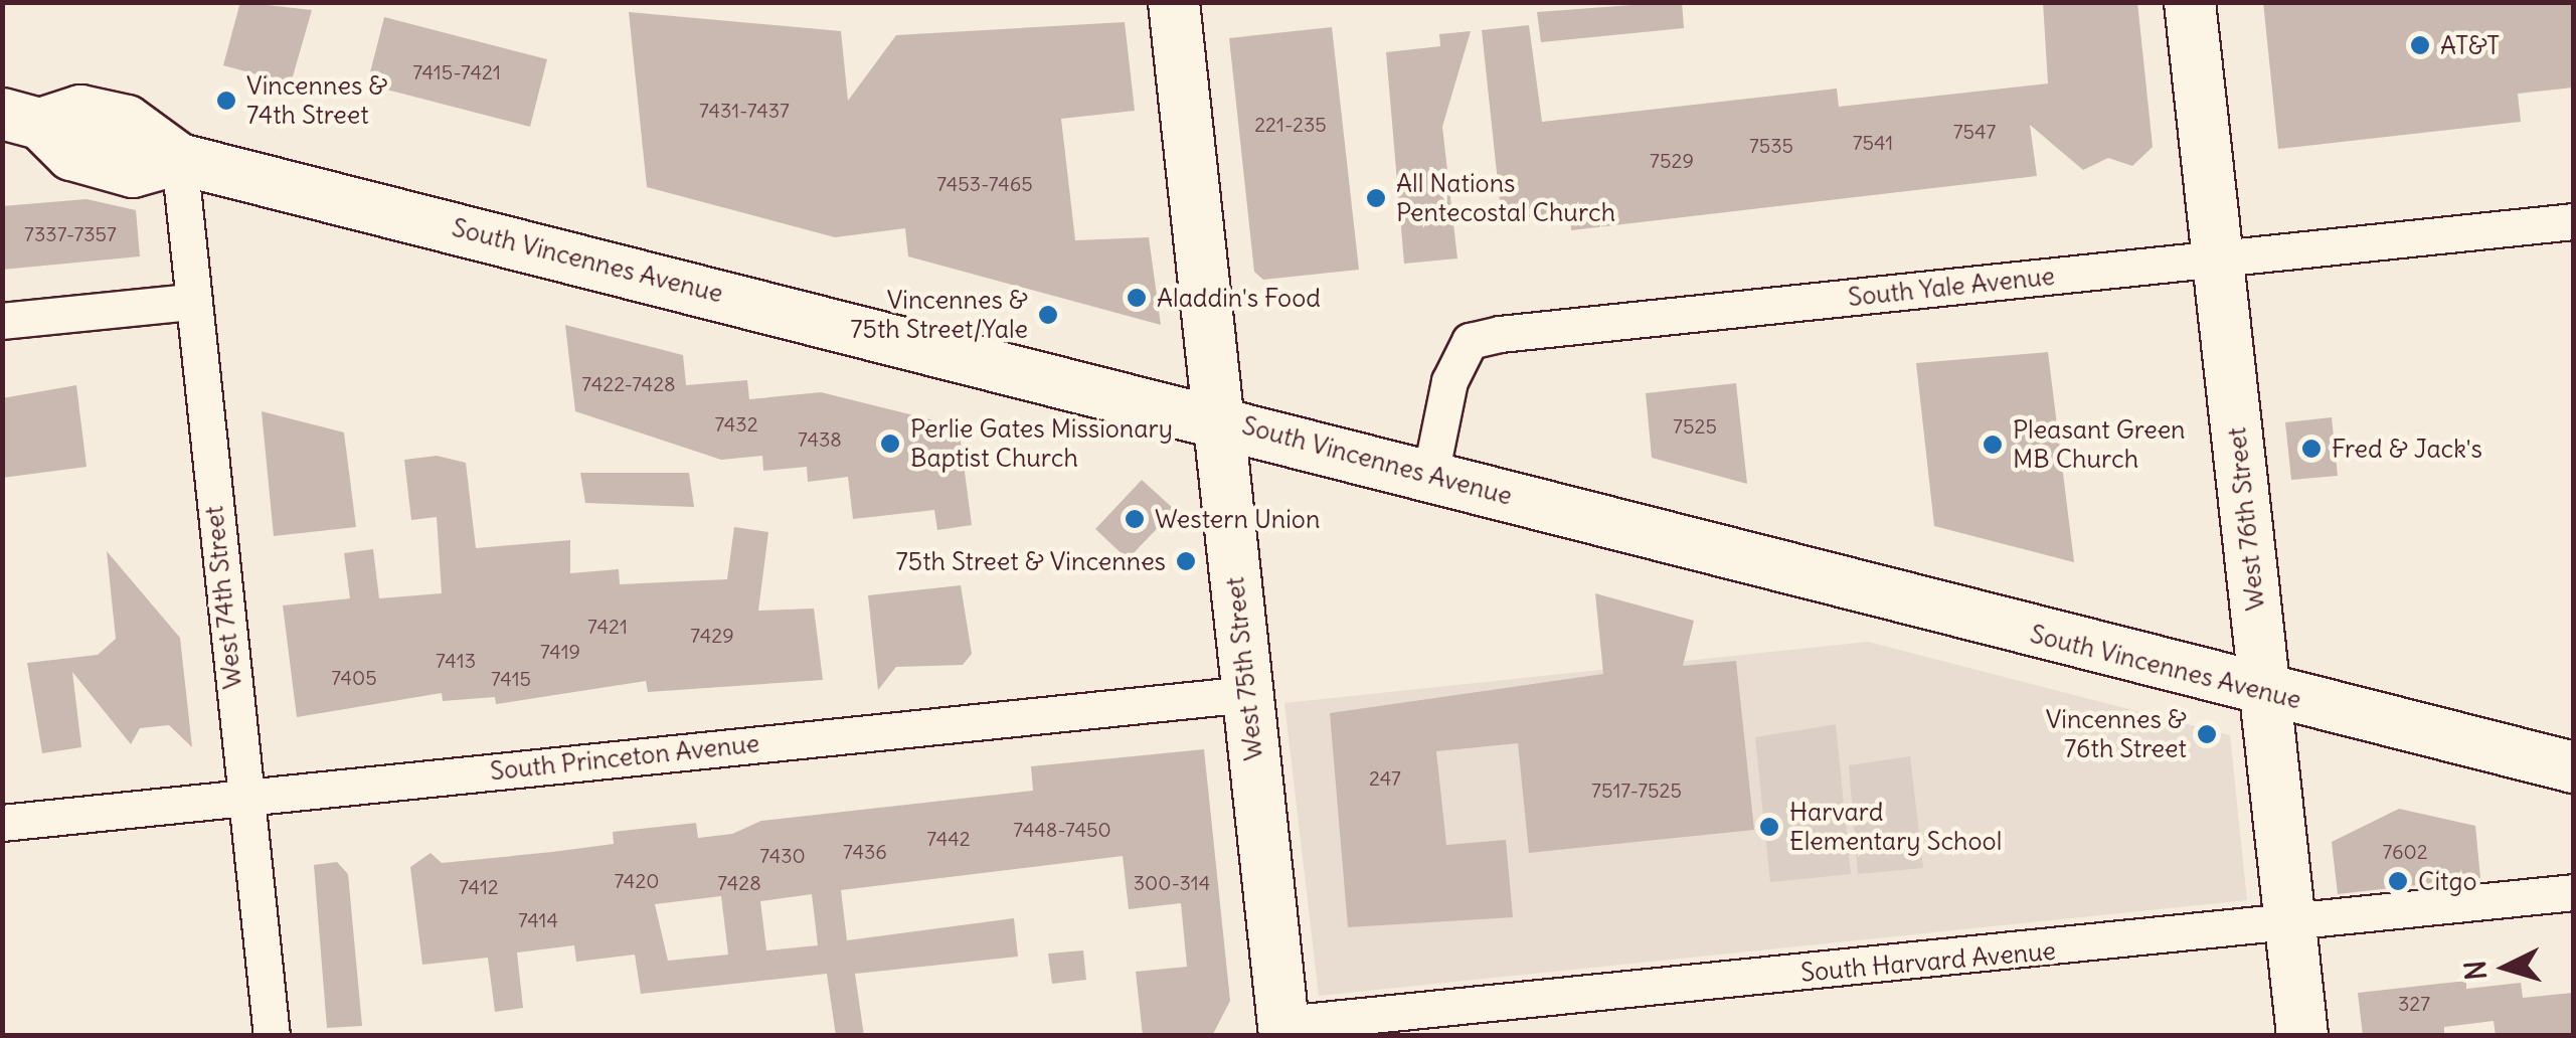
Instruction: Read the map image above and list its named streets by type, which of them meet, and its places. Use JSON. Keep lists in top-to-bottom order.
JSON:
{
  "streets": {
    "main road": ["South Vincennes Avenue", "West 76th Street", "West 75th Street"],
    "street": [
      "South Yale Avenue",
      "West 74th Street",
      "South Princeton Avenue",
      "South Harvard Avenue"
    ]
  },
  "crossings": [
    ["South Vincennes Avenue", "South Yale Avenue"],
    ["South Vincennes Avenue", "West 76th Street"],
    ["South Vincennes Avenue", "West 74th Street"],
    ["South Vincennes Avenue", "West 75th Street"],
    ["South Yale Avenue", "West 76th Street"],
    ["West 76th Street", "South Harvard Avenue"],
    ["West 74th Street", "South Princeton Avenue"],
    ["West 75th Street", "South Princeton Avenue"],
    ["West 75th Street", "South Harvard Avenue"]
  ],
  "places": [
    "AT&T",
    "Vincennes & 74th Street",
    "All Nations Pentecostal Church",
    "Aladdin's Food",
    "Vincennes & 75th Street/Yale",
    "Perlie Gates Missionary Baptist Church",
    "Pleasant Green MB Church",
    "Fred & Jack's",
    "Western Union",
    "75th Street & Vincennes",
    "Vincennes & 76th Street",
    "Harvard Elementary School",
    "Citgo"
  ],
  "house_numbers": [
    "7415-7421",
    "7431-7437",
    "221-235",
    "7547",
    "7541",
    "7535",
    "7529",
    "7453-7465",
    "7337-7357",
    "7422-7428",
    "7432",
    "7525",
    "7438",
    "7421",
    "7429",
    "7419",
    "7413",
    "7405",
    "7415",
    "247",
    "7517-7525",
    "7448-7450",
    "7442",
    "7436",
    "7602",
    "7430",
    "7420",
    "7428",
    "300-314",
    "7412",
    "7414",
    "327"
  ],
  "north": "left"
}
